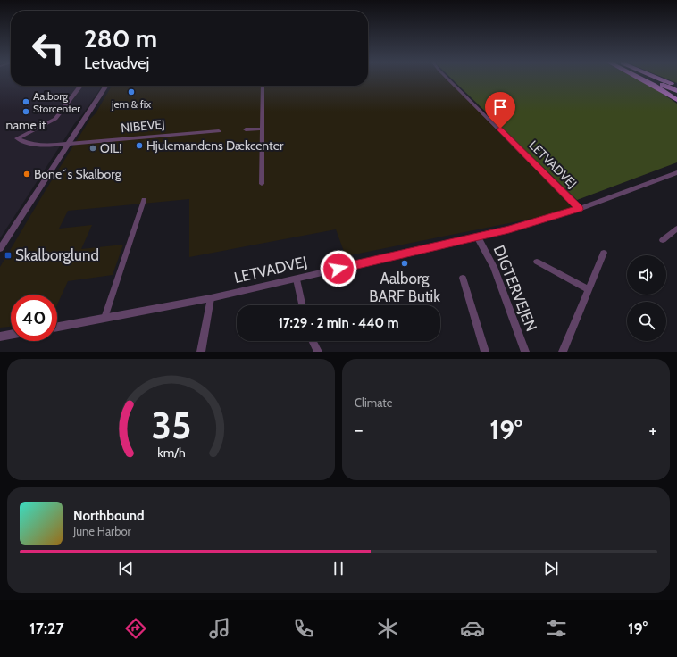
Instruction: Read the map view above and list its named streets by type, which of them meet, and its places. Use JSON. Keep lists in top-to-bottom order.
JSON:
{
  "streets": {
    "street": ["NIBEVEJ", "LETVADVEJ", "DIGTERVEJEN"]
  },
  "crossings": [
    ["LETVADVEJ", "DIGTERVEJEN"]
  ],
  "places": {
    "other": [
      "jem & fix",
      "Aalborg Storcenter",
      "name it",
      "Hjulemandens Dækcenter",
      "OIL!",
      "Bone´s Skalborg",
      "Aalborg BARF Butik"
    ],
    "transit": ["Skalborglund"]
  },
  "page": {
    "turn": ["280 m", "Letvadvej"],
    "limit": "40",
    "trip": "17:29 · 2 min · 440 m",
    "tile": "Climate",
    "heat": ["−", "19°", "+"],
    "song": ["Northbound", "June Harbor"],
    "tabs": ["17:27", "19°"],
    "gauge": ["35", "km/h"]
  }
}
